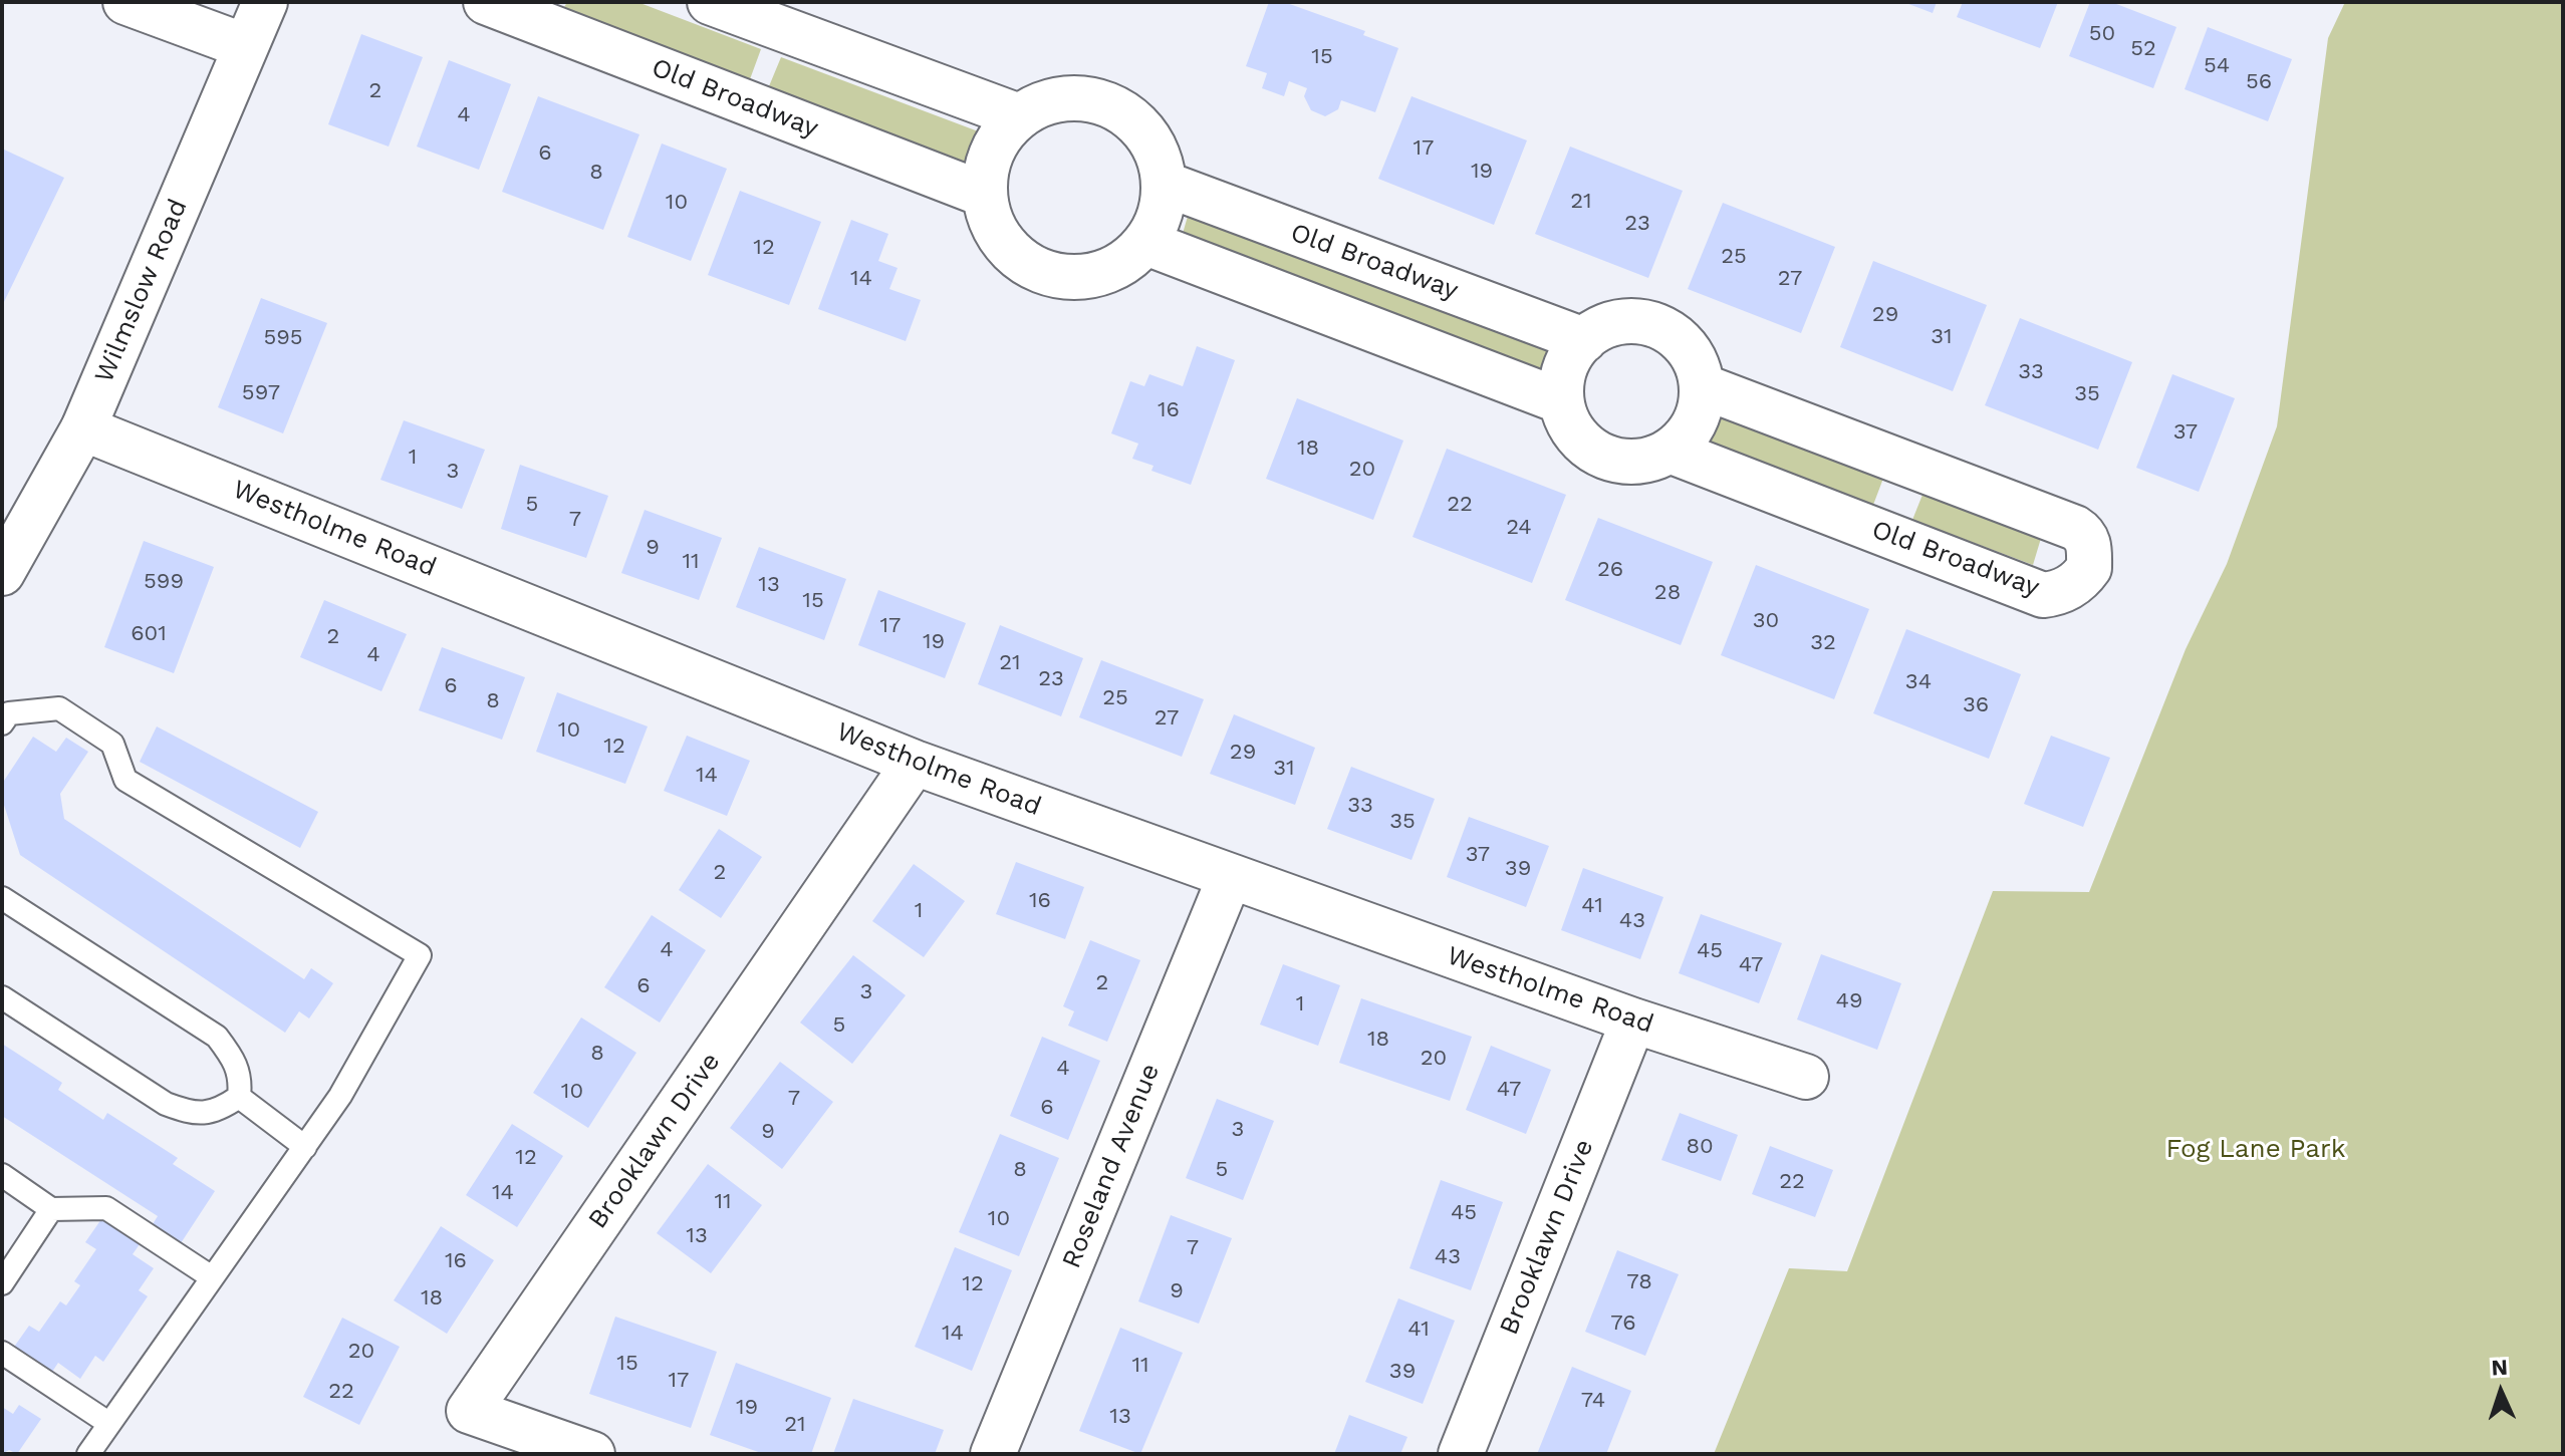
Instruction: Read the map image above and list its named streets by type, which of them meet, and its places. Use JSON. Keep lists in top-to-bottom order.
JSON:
{
  "streets": {
    "street": [
      "Old Broadway",
      "Wilmslow Road",
      "Westholme Road",
      "Brooklawn Drive",
      "Roseland Avenue"
    ]
  },
  "crossings": [
    ["Wilmslow Road", "Westholme Road"],
    ["Westholme Road", "Brooklawn Drive"],
    ["Westholme Road", "Roseland Avenue"]
  ],
  "parks": ["Fog Lane Park"],
  "house_numbers": [
    "50",
    "52",
    "15",
    "54",
    "56",
    "2",
    "4",
    "17",
    "6",
    "19",
    "8",
    "21",
    "10",
    "23",
    "12",
    "25",
    "14",
    "27",
    "29",
    "31",
    "595",
    "33",
    "597",
    "35",
    "16",
    "37",
    "18",
    "1",
    "20",
    "3",
    "5",
    "22",
    "7",
    "24",
    "9",
    "11",
    "26",
    "599",
    "13",
    "28",
    "15",
    "30",
    "17",
    "601",
    "2",
    "19",
    "32",
    "4",
    "21",
    "23",
    "34",
    "6",
    "25",
    "8",
    "36",
    "27",
    "10",
    "12",
    "29",
    "31",
    "14",
    "33",
    "35",
    "37",
    "39",
    "2",
    "16",
    "41",
    "1",
    "43",
    "4",
    "45",
    "47",
    "2",
    "6",
    "3",
    "49",
    "1",
    "5",
    "18",
    "8",
    "20",
    "4",
    "47",
    "10",
    "7",
    "6",
    "3",
    "9",
    "80",
    "12",
    "8",
    "5",
    "22",
    "14",
    "11",
    "45",
    "10",
    "13",
    "7",
    "43",
    "16",
    "78",
    "12",
    "9",
    "18",
    "76",
    "41",
    "14",
    "20",
    "15",
    "11",
    "39",
    "17",
    "22",
    "74",
    "19",
    "13",
    "21"
  ],
  "north": "top"
}
